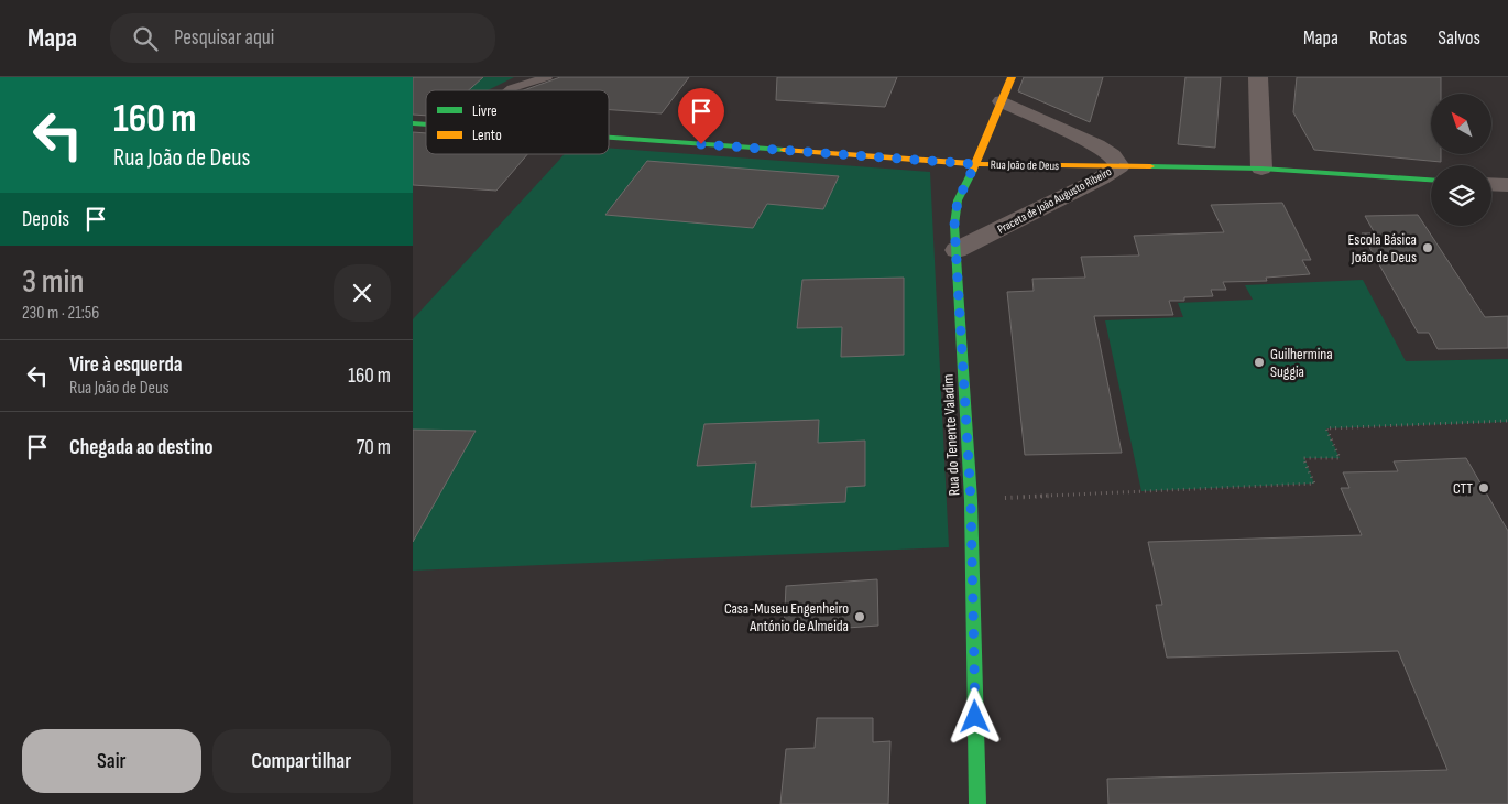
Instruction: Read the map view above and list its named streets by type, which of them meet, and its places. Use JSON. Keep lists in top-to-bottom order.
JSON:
{
  "streets": {
    "street": ["Rua João de Deus", "Praceta de João Augusto Ribeiro", "Rua do Tenente Valadim"]
  },
  "crossings": [
    ["Rua João de Deus", "Praceta de João Augusto Ribeiro"],
    ["Rua João de Deus", "Rua do Tenente Valadim"],
    ["Praceta de João Augusto Ribeiro", "Rua do Tenente Valadim"]
  ],
  "places": [
    "Escola Básica João de Deus",
    "Guilhermina Suggia",
    "CTT",
    "Casa-Museu Engenheiro António de Almeida"
  ],
  "legend": ["Livre", "Lento"],
  "north": "top left",
  "page": {
    "header": "Mapa",
    "search": "Pesquisar aqui",
    "nav": ["Mapa", "Rotas", "Salvos"],
    "turn": ["160 m", "Rua João de Deus"],
    "then": "Depois",
    "heading": ["3 min", "230 m · 21:56"],
    "list": [
      {
        "name": "Vire à esquerda",
        "note": "Rua João de Deus",
        "value": "160 m"
      },
      {
        "name": "Chegada ao destino",
        "value": "70 m"
      }
    ],
    "buttons": ["Sair", "Compartilhar"]
  }
}
